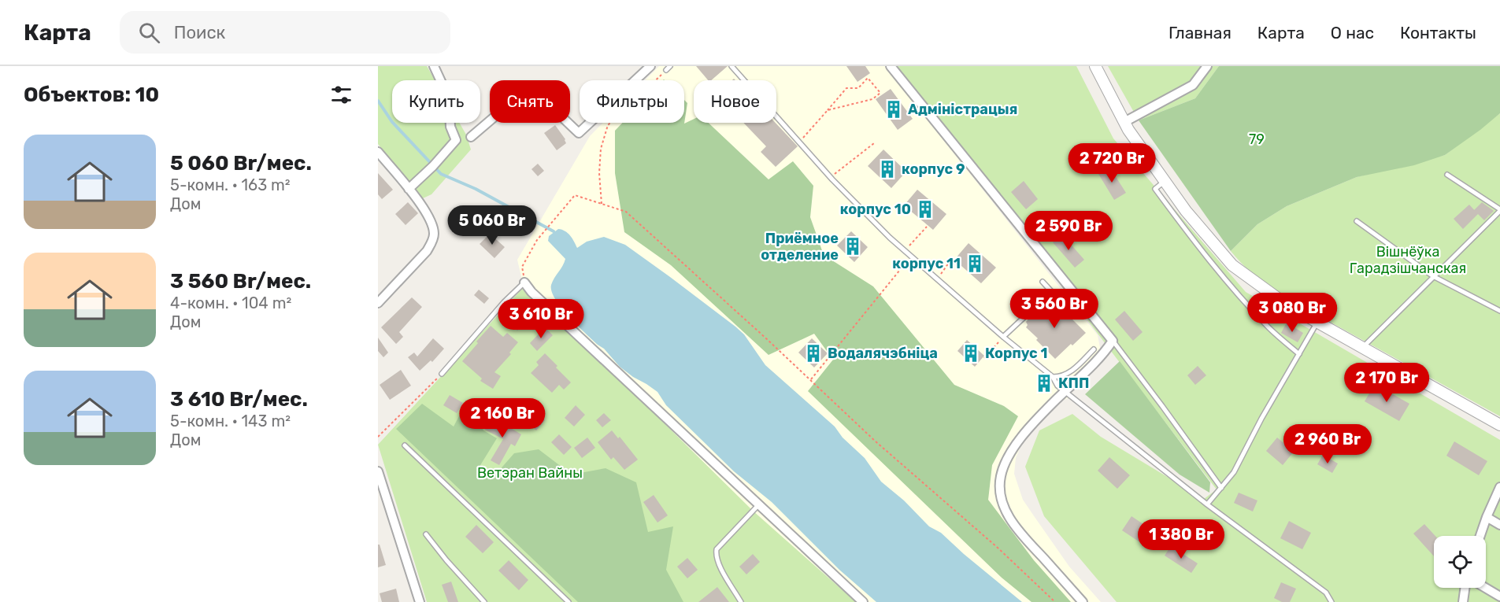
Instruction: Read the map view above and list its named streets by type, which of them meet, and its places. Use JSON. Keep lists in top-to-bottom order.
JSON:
{
  "parks": ["79", "Вішнёўка Гарадзішчанская", "Ветэран Вайны"],
  "places": {
    "building": [
      "Адміністрацыя",
      "корпус 9",
      "корпус 10",
      "Приёмное отделение",
      "корпус 11",
      "Водалячэбніца",
      "Корпус 1",
      "КПП"
    ]
  },
  "page": {
    "header": "Карта",
    "search": "Поиск",
    "nav": [
      "Главная",
      "Карта",
      "О нас",
      "Контакты"
    ],
    "heading": "Объектов: 10",
    "chip": [
      "Купить",
      "Снять",
      "Фильтры",
      "Новое"
    ],
    "list": [
      {
        "name": "5 060 Br/мес.",
        "note": "5-комн. · 163 m² · Дом"
      },
      {
        "name": "3 560 Br/мес.",
        "note": "4-комн. · 104 m² · Дом"
      },
      {
        "name": "3 610 Br/мес.",
        "note": "5-комн. · 143 m² · Дом"
      }
    ],
    "price": [
      "2 720 Br",
      "5 060 Br",
      "2 590 Br",
      "3 560 Br",
      "3 080 Br",
      "3 610 Br",
      "2 170 Br",
      "2 160 Br",
      "2 960 Br",
      "1 380 Br"
    ]
  }
}
